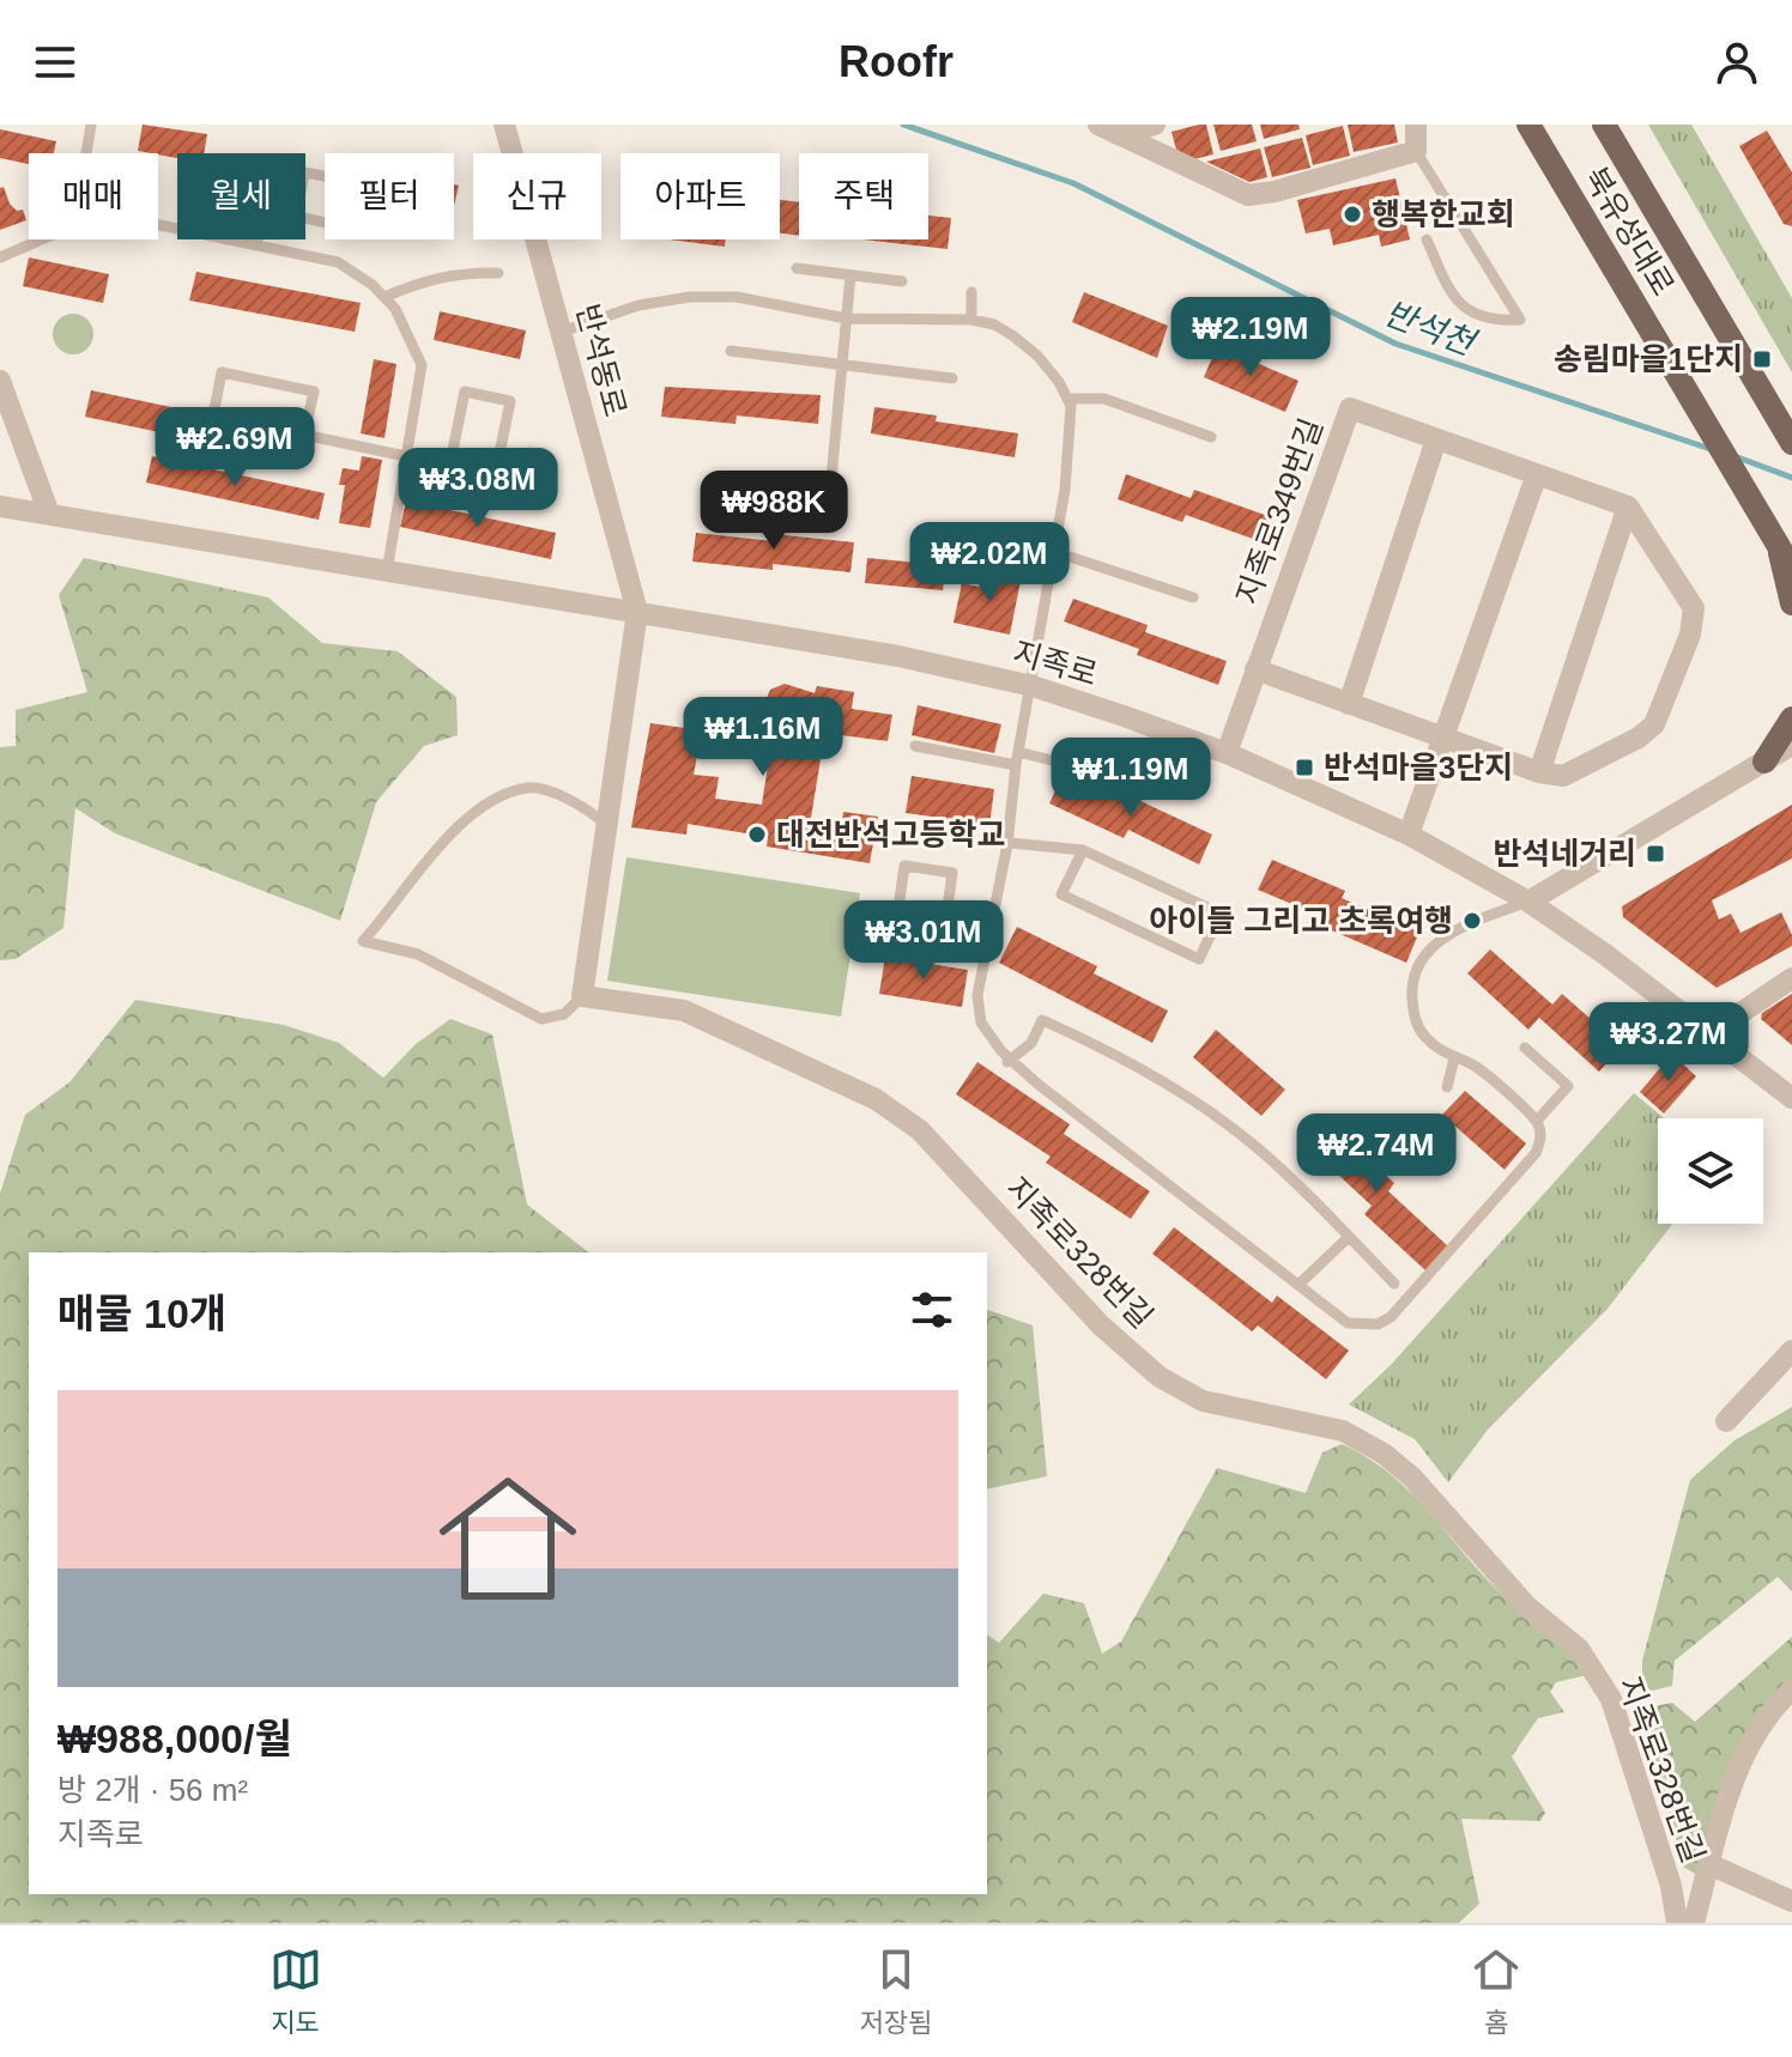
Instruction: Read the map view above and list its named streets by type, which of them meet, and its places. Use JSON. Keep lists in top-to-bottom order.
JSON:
{
  "streets": {
    "main road": ["북유성대로"],
    "street": [
      "반석동로",
      "지족로349번길",
      "지족로",
      "지족로328번길"
    ]
  },
  "crossings": [
    ["반석동로", "지족로"],
    ["지족로349번길", "지족로"]
  ],
  "water": ["반석천"],
  "places": {
    "other": ["행복한교회", "대전반석고등학교", "아이들 그리고 초록여행"],
    "transit": ["송림마을1단지", "반석마을3단지", "반석네거리"]
  },
  "page": {
    "header": "Roofr",
    "chip": [
      "매매",
      "월세",
      "필터",
      "신규",
      "아파트",
      "주택"
    ],
    "price": [
      "₩2.19M",
      "₩2.69M",
      "₩3.08M",
      "₩988K",
      "₩2.02M",
      "₩1.16M",
      "₩1.19M",
      "₩3.01M",
      "₩3.27M",
      "₩2.74M"
    ],
    "heading": "매물 10개",
    "list": [
      {
        "name": "₩988,000/월",
        "note": "방 2개 · 56 m² · 지족로"
      }
    ],
    "tabs": ["지도", "저장됨", "홈"]
  }
}
